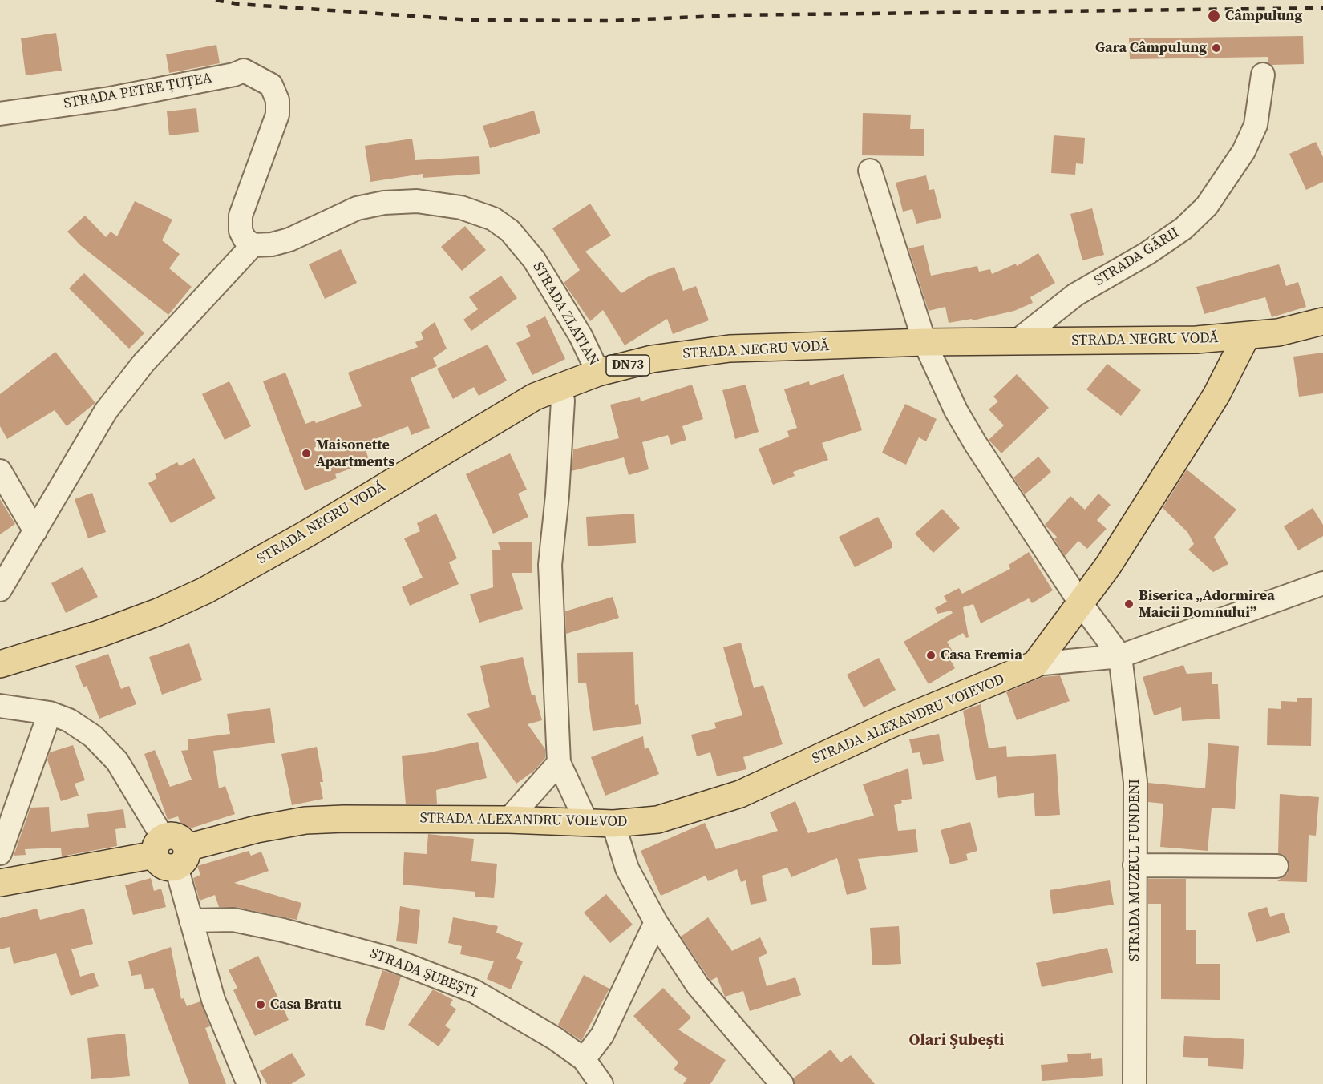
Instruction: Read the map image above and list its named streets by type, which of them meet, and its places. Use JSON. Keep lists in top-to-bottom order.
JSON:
{
  "streets": {
    "main road": ["STRADA NEGRU VODĂ", "DN73", "STRADA ALEXANDRU VOIEVOD"],
    "street": [
      "STRADA PETRE ȚUȚEA",
      "STRADA GĂRII",
      "STRADA ZLATIAN",
      "STRADA MUZEUL FUNDENI",
      "STRADA ȘUBEȘTI"
    ]
  },
  "crossings": [
    ["STRADA PETRE ȚUȚEA", "STRADA ZLATIAN"],
    ["STRADA GĂRII", "STRADA NEGRU VODĂ"],
    ["STRADA ZLATIAN", "STRADA NEGRU VODĂ"]
  ],
  "districts": ["Olari Şubeşti"],
  "places": [
    "Câmpulung",
    "Gara Câmpulung",
    "Maisonette Apartments",
    "Biserica „Adormirea Maicii Domnului”",
    "Casa Eremia",
    "Casa Bratu"
  ]
}
